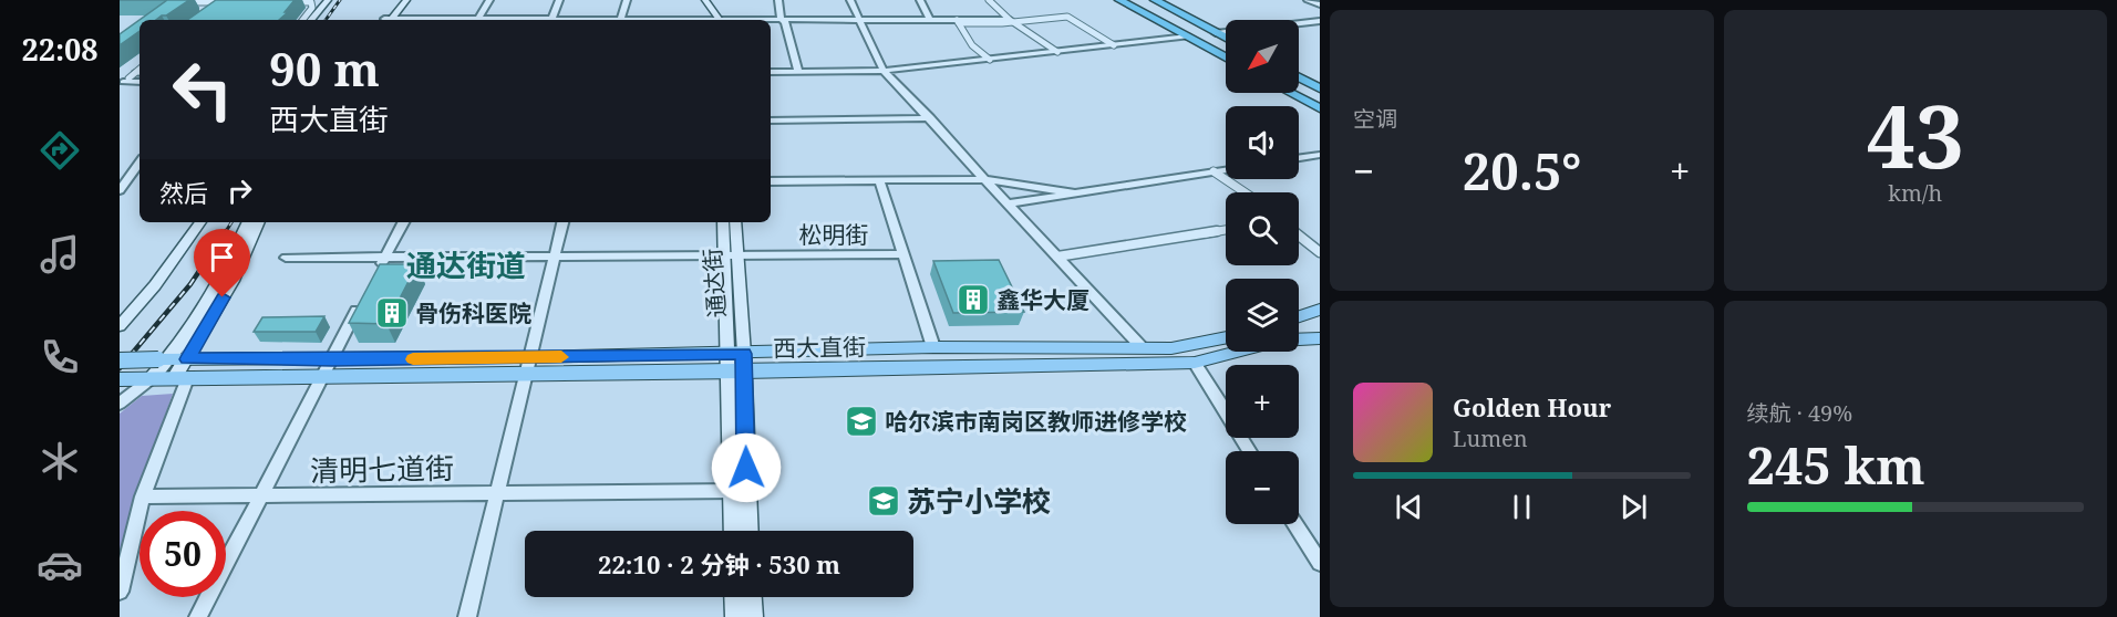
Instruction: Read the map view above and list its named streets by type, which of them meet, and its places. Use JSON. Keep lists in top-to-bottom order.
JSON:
{
  "streets": {
    "main road": ["通达街", "西大直街"],
    "street": ["松明街", "清明七道街"]
  },
  "crossings": [
    ["松明街", "通达街"],
    ["通达街", "西大直街"],
    ["通达街", "清明七道街"]
  ],
  "districts": ["通达街道"],
  "places": {
    "building": ["鑫华大厦", "骨伤科医院"],
    "school or university": ["哈尔滨市南岗区教师进修学校", "苏宁小学校"]
  },
  "north": "bottom left",
  "page": {
    "tabs": "22:08",
    "tile": [
      "空调",
      ["43", "km/h"],
      ["续航 · 49%", "245 km"]
    ],
    "map_buttons": ["+", "−"],
    "turn": ["90 m", "西大直街"],
    "heat": ["−", "20.5°", "+"],
    "then": "然后",
    "song": ["Golden Hour", "Lumen"],
    "limit": "50",
    "trip": "22:10 · 2 分钟 · 530 m"
  }
}
